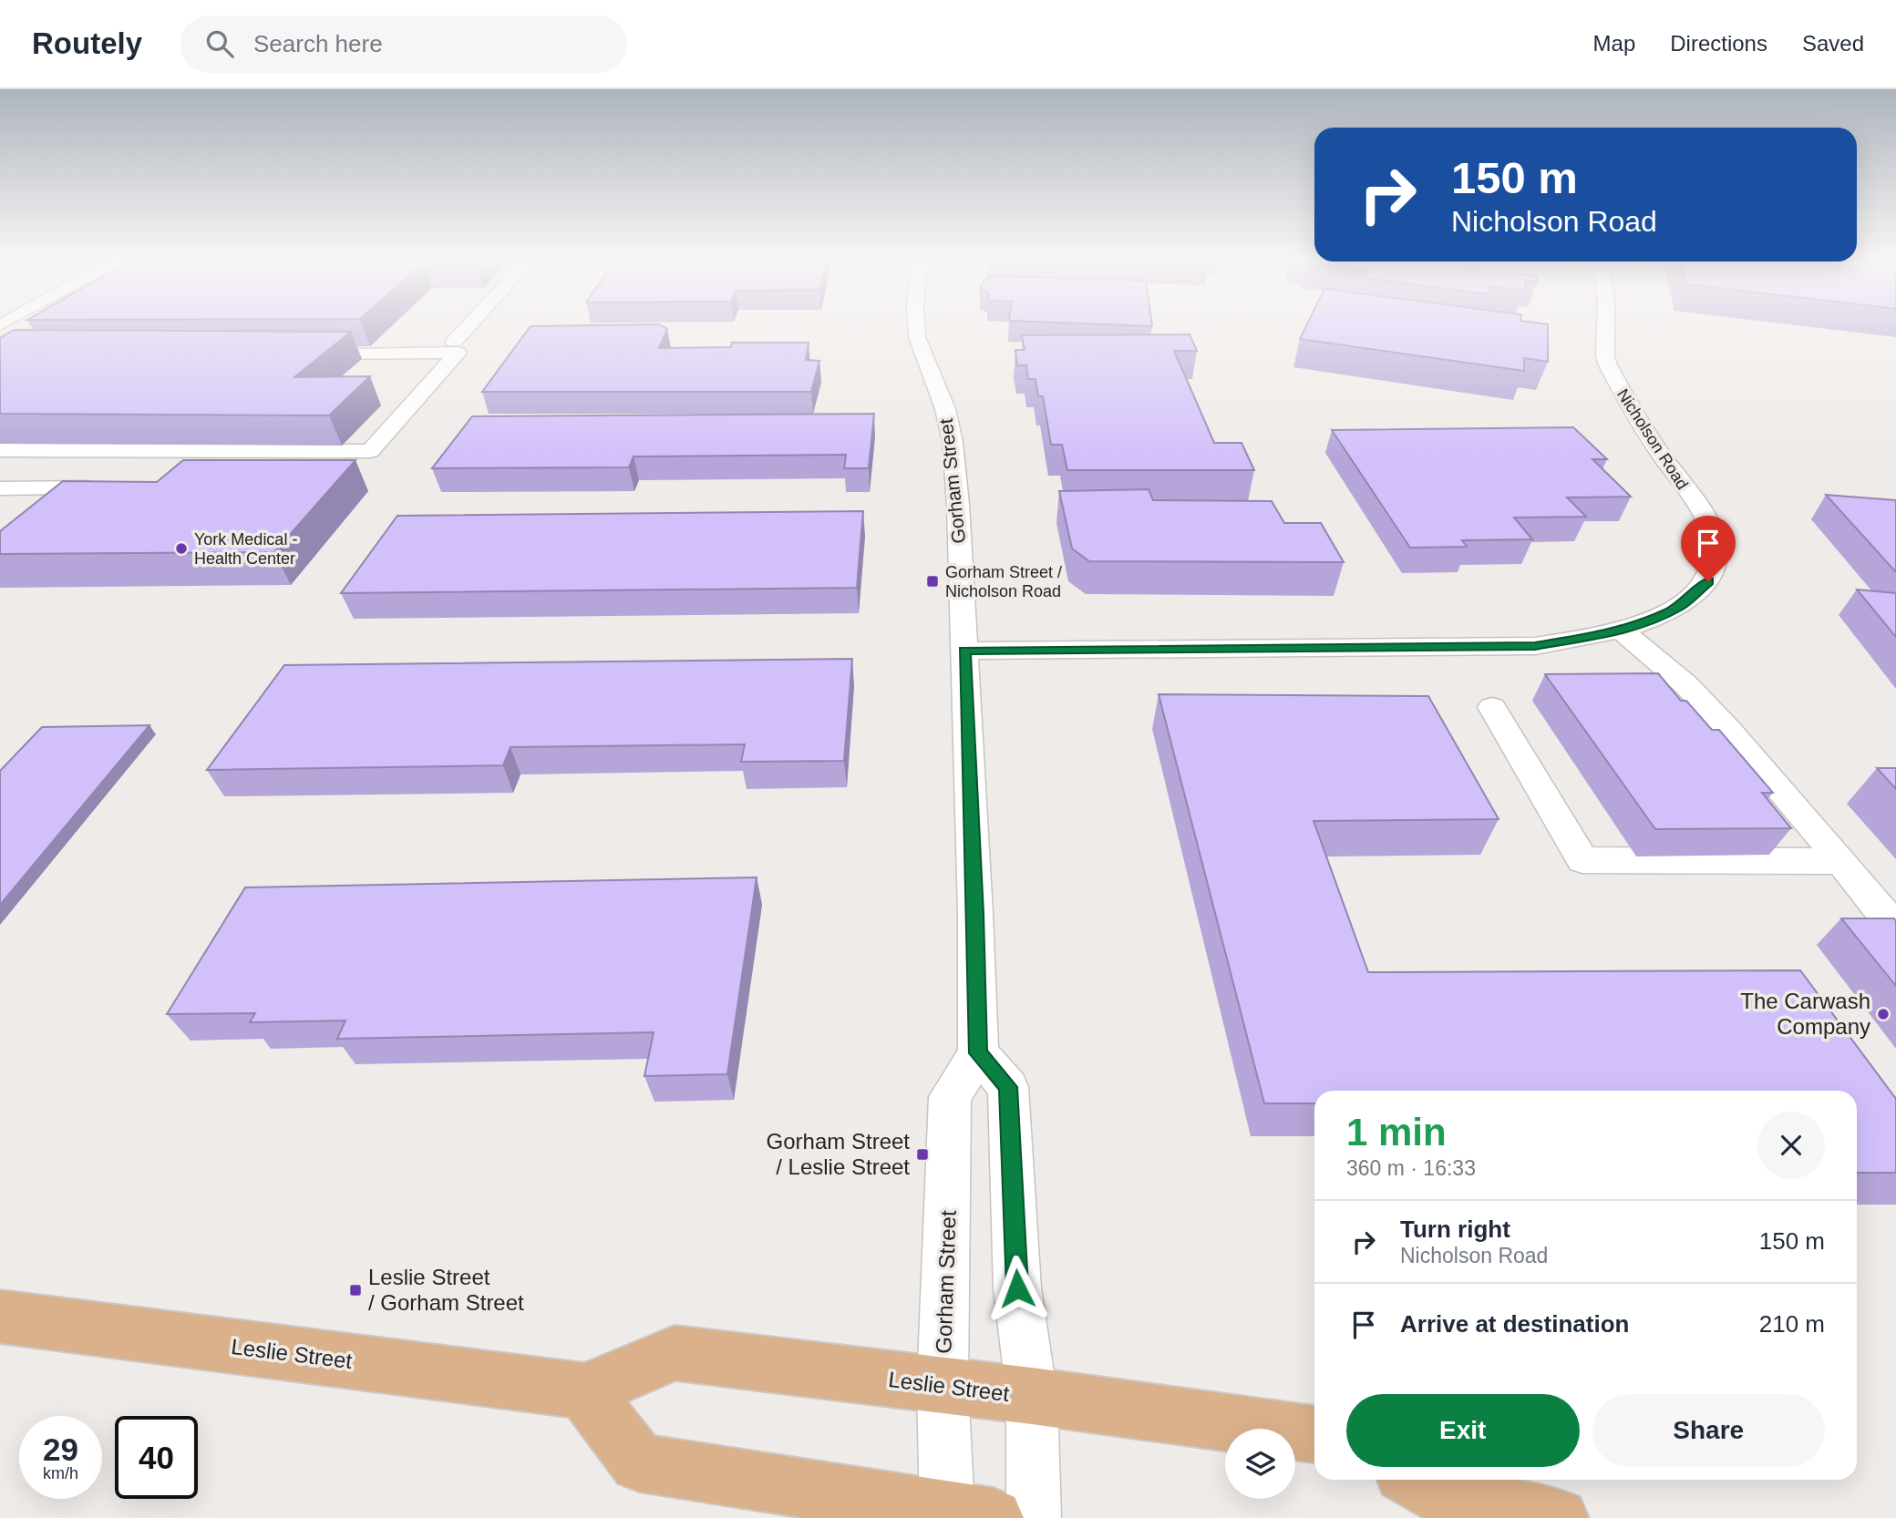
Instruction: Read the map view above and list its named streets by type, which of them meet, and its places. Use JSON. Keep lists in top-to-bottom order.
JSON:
{
  "streets": {
    "main road": ["Leslie Street"],
    "street": ["Nicholson Road", "Gorham Street"]
  },
  "crossings": [
    ["Nicholson Road", "Gorham Street"],
    ["Gorham Street", "Leslie Street"]
  ],
  "places": {
    "other": ["York Medical - Health Center", "The Carwash Company"],
    "transit": ["Gorham Street / Nicholson Road", "Gorham Street / Leslie Street", "Leslie Street / Gorham Street"]
  },
  "page": {
    "header": "Routely",
    "search": "Search here",
    "nav": ["Map", "Directions", "Saved"],
    "turn": ["150 m", "Nicholson Road"],
    "heading": ["1 min", "360 m · 16:33"],
    "list": [
      {
        "name": "Turn right",
        "note": "Nicholson Road",
        "value": "150 m"
      },
      {
        "name": "Arrive at destination",
        "value": "210 m"
      }
    ],
    "buttons": ["Exit", "Share"],
    "speed": "29 km/h",
    "limit": "40"
  }
}
